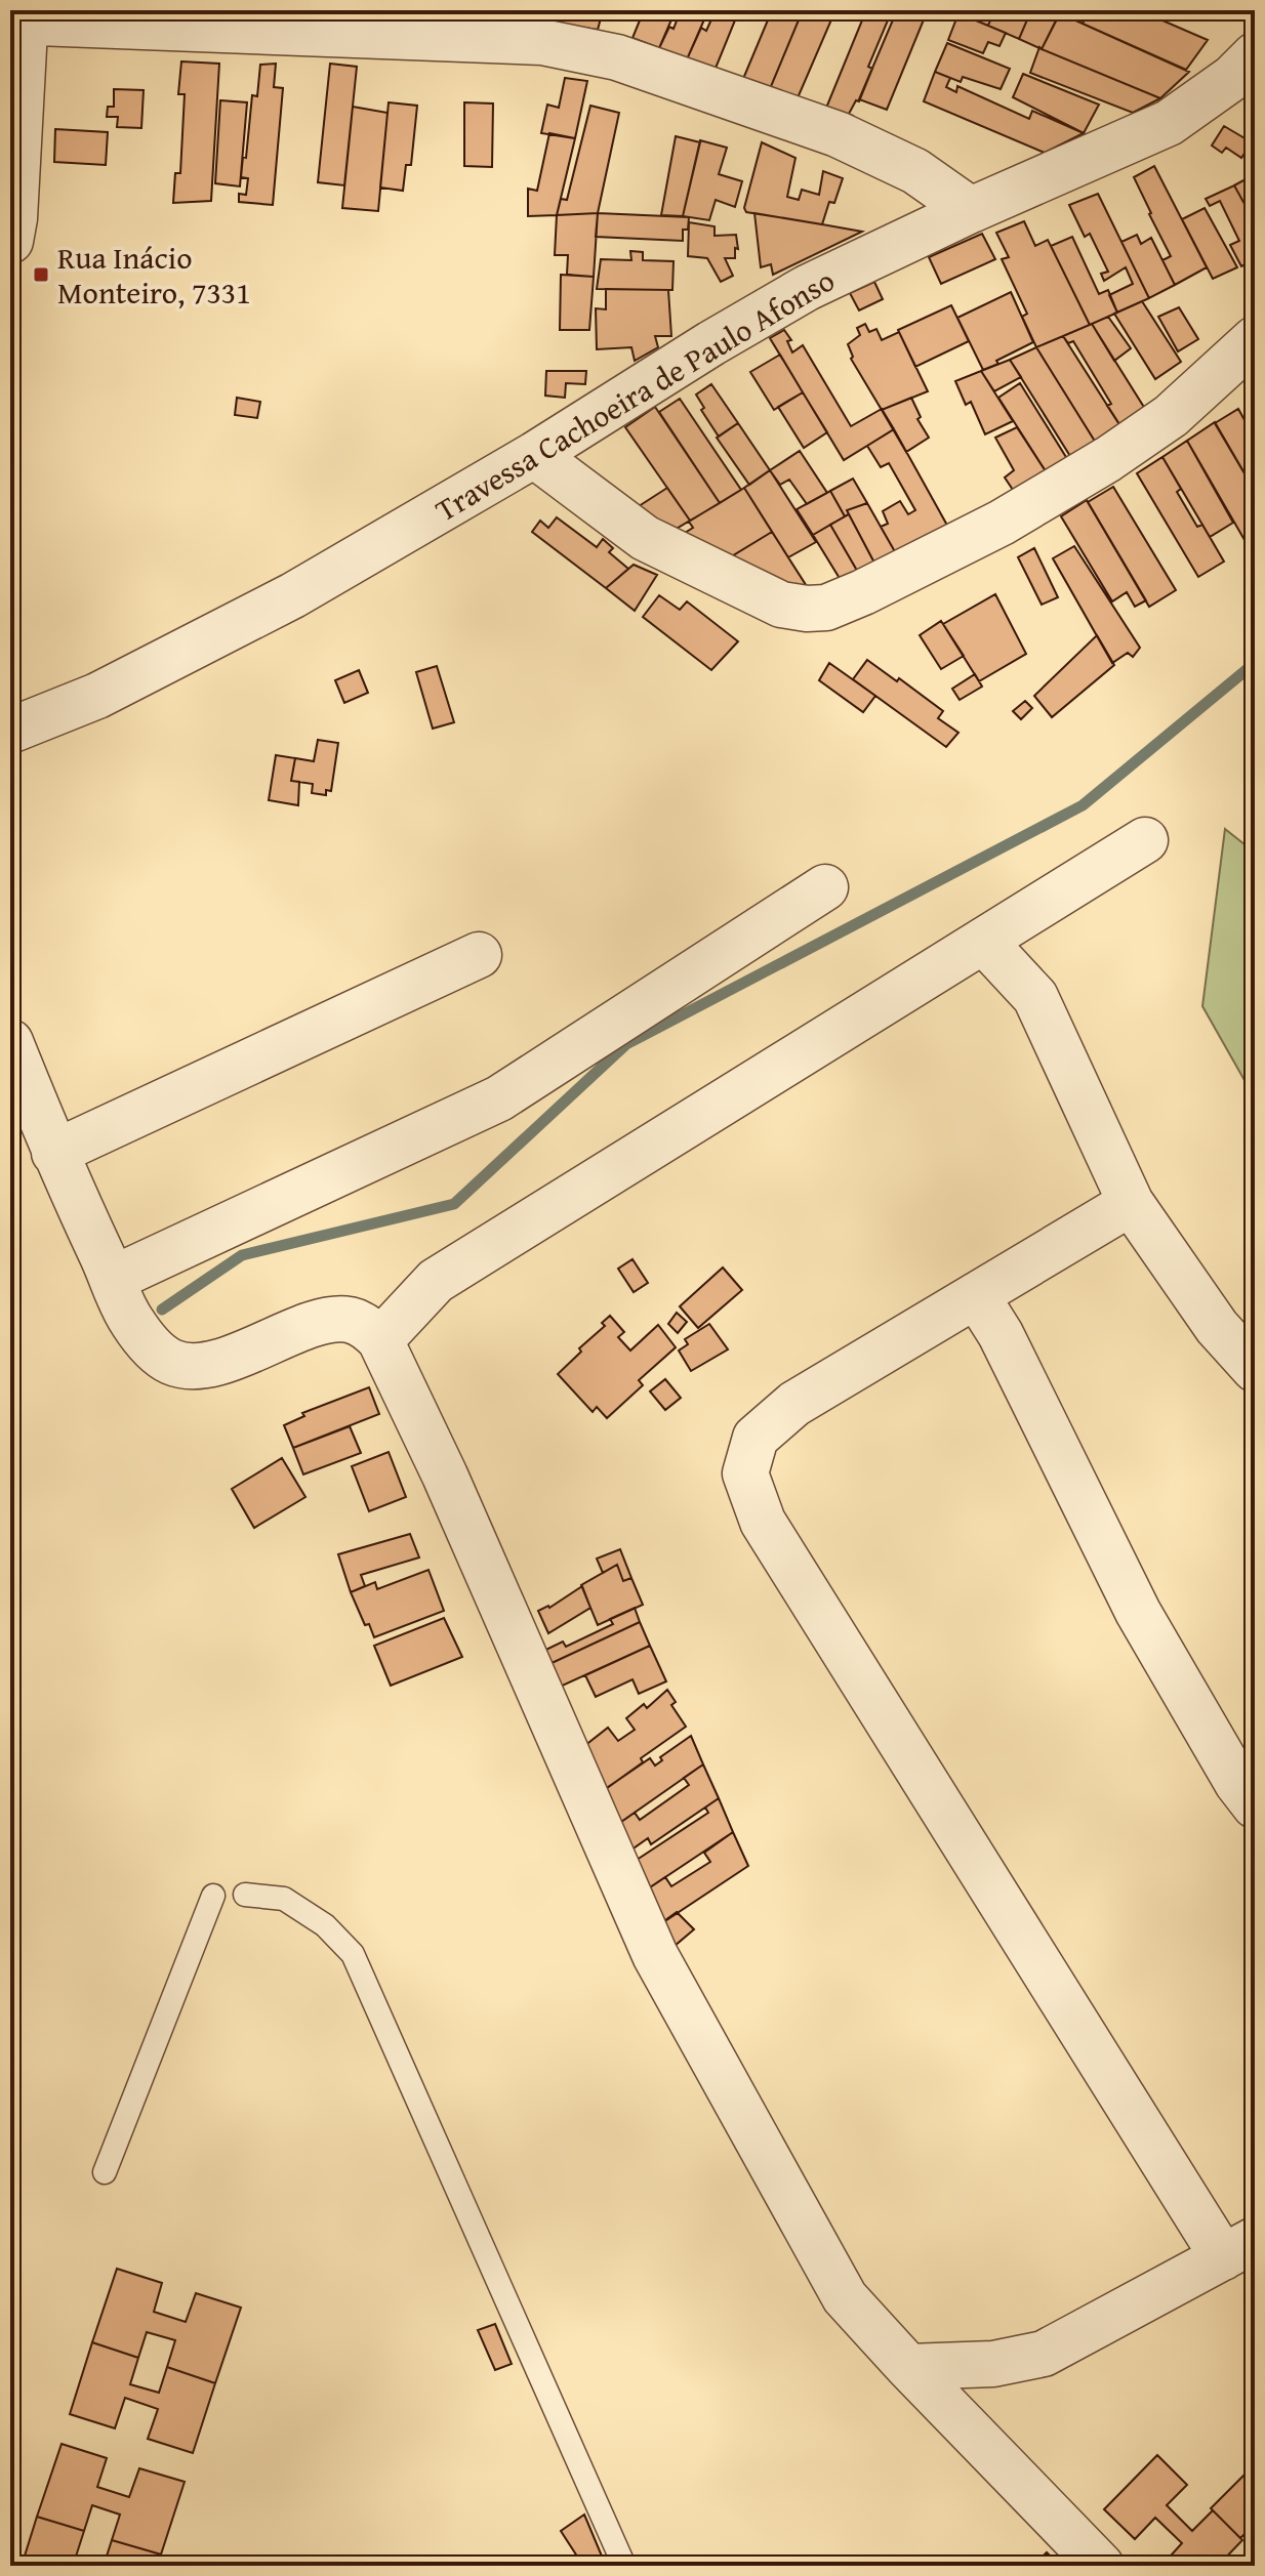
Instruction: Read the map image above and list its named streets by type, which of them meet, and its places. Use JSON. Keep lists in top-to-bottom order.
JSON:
{
  "streets": {
    "street": ["Travessa Cachoeira de Paulo Afonso"]
  },
  "places": {
    "transit": ["Rua Inácio Monteiro, 7331"]
  }
}
